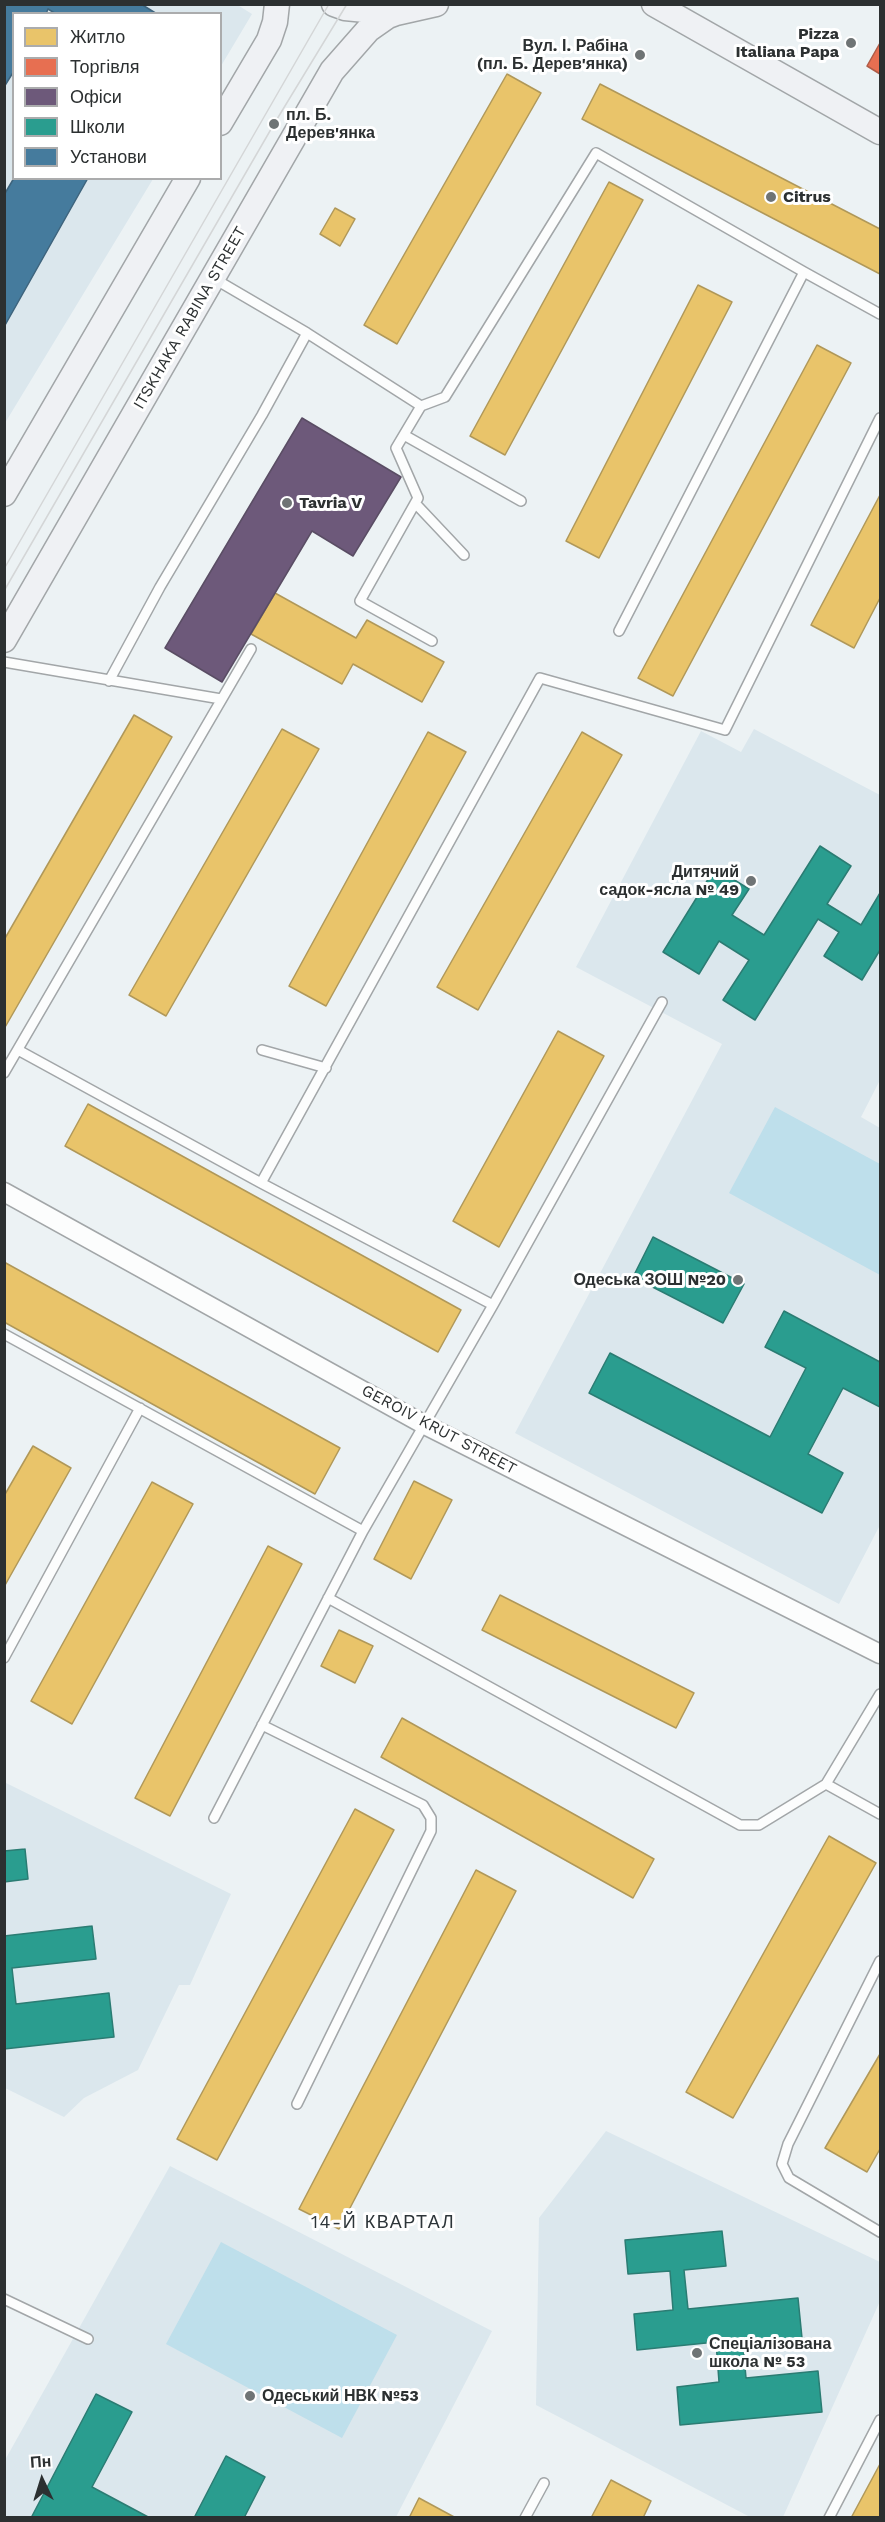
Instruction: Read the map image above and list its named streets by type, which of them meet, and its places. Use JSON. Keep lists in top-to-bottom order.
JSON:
{
  "streets": {
    "main road": ["ITSKHAKA RABINA STREET"],
    "street": ["GEROIV KRUT STREET"]
  },
  "districts": ["14-Й КВАРТАЛ"],
  "places": [
    "Pizza Italiana Papa",
    "Вул. І. Рабіна (пл. Б. Дерев'янка)",
    "пл. Б. Дерев'янка",
    "Citrus",
    "Tavria V",
    "Дитячий садок-ясла № 49",
    "Одеська ЗОШ №20",
    "Спеціалізована школа № 53",
    "Одеський НВК №53"
  ],
  "legend": [
    "Житло",
    "Торгівля",
    "Офіси",
    "Школи",
    "Установи"
  ],
  "north": "top"
}
